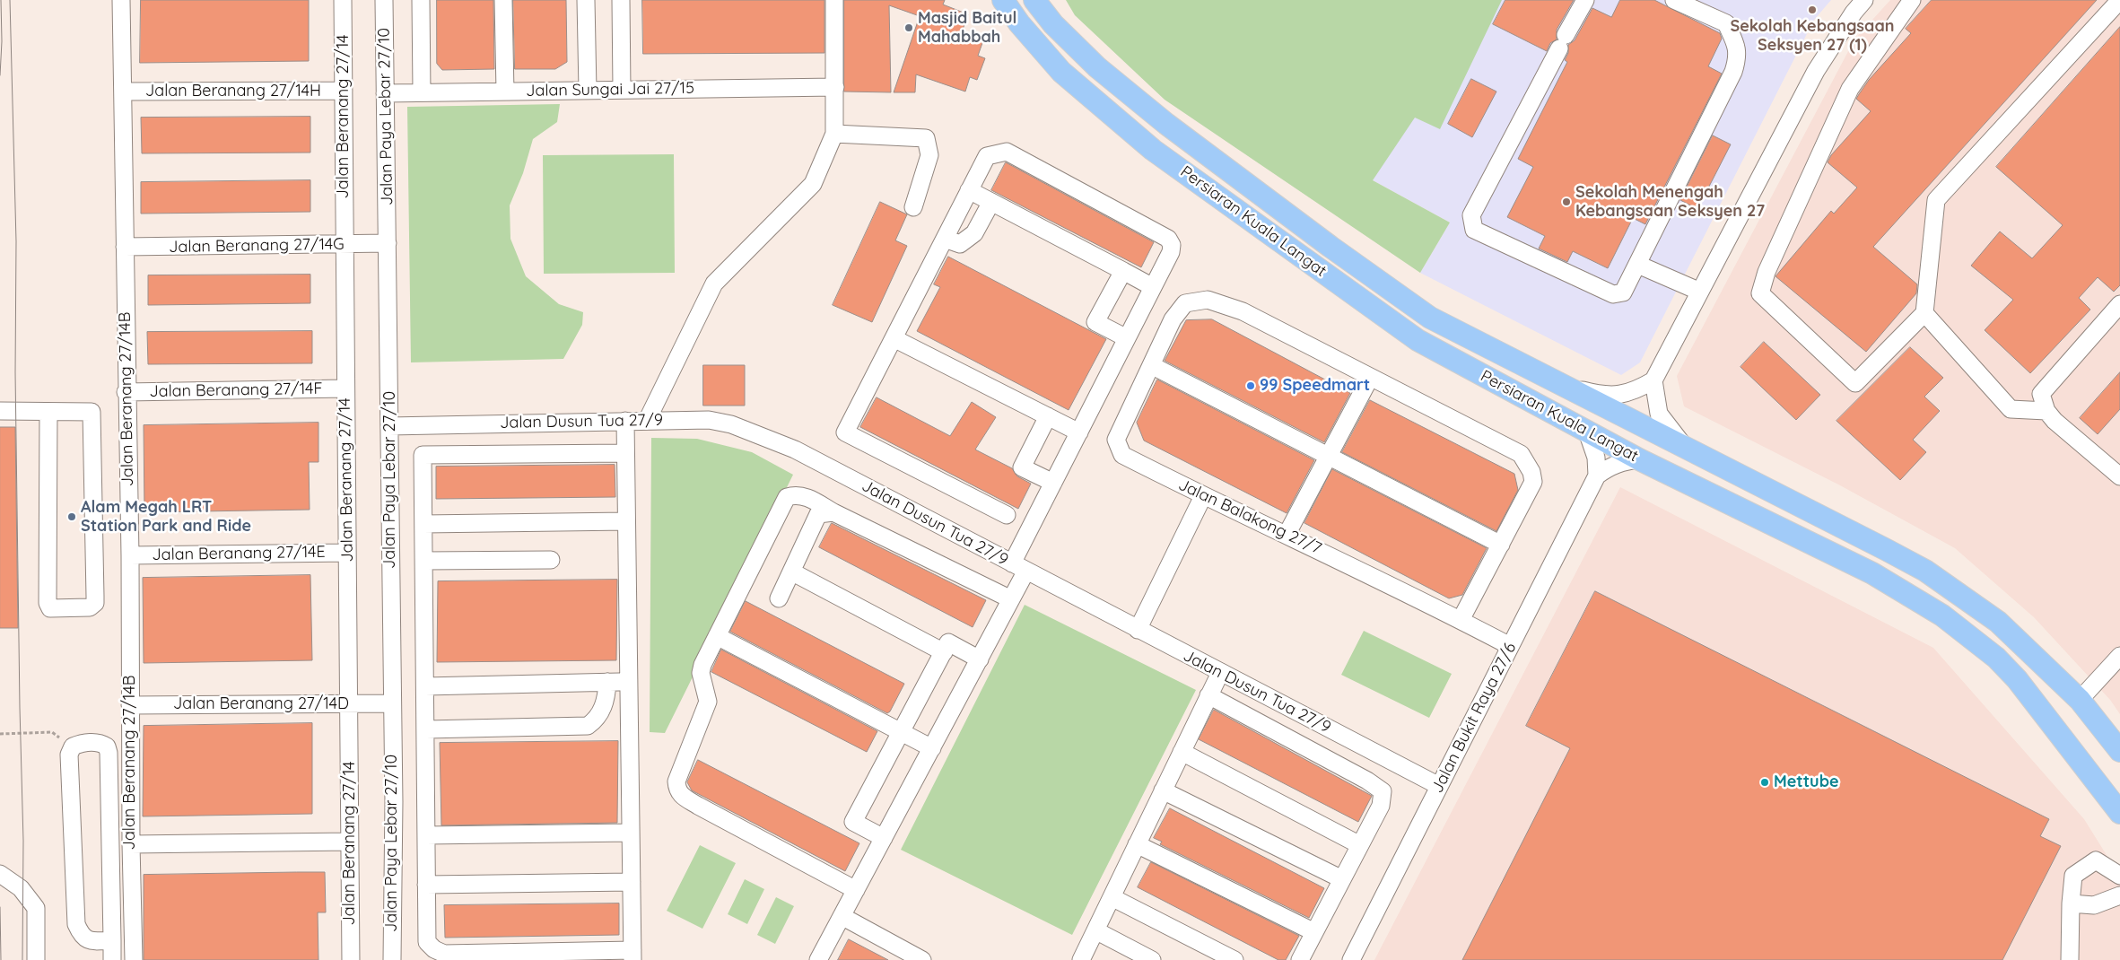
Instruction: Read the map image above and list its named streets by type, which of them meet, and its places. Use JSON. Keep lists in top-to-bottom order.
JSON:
{
  "streets": {
    "main road": ["Persiaran Kuala Langat"],
    "street": [
      "Jalan Sungai Jai 27/15",
      "Jalan Beranang 27/14H",
      "Jalan Beranang 27/14",
      "Jalan Paya Lebar 27/10",
      "Jalan Beranang 27/14G",
      "Jalan Beranang 27/14F",
      "Jalan Beranang 27/14B",
      "Jalan Dusun Tua 27/9",
      "Jalan Balakong 27/7",
      "Jalan Beranang 27/14E",
      "Jalan Beranang 27/14D",
      "Jalan Bukit Raya 27/6"
    ]
  },
  "crossings": [
    ["Jalan Sungai Jai 27/15", "Jalan Paya Lebar 27/10"],
    ["Jalan Beranang 27/14H", "Jalan Beranang 27/14"],
    ["Jalan Beranang 27/14H", "Jalan Beranang 27/14B"],
    ["Jalan Beranang 27/14", "Jalan Beranang 27/14G"],
    ["Jalan Beranang 27/14", "Jalan Beranang 27/14F"],
    ["Jalan Beranang 27/14", "Jalan Beranang 27/14E"],
    ["Jalan Beranang 27/14", "Jalan Beranang 27/14D"],
    ["Jalan Paya Lebar 27/10", "Jalan Beranang 27/14G"],
    ["Jalan Paya Lebar 27/10", "Jalan Dusun Tua 27/9"],
    ["Jalan Paya Lebar 27/10", "Jalan Beranang 27/14D"],
    ["Jalan Beranang 27/14G", "Jalan Beranang 27/14B"],
    ["Jalan Beranang 27/14F", "Jalan Beranang 27/14B"],
    ["Jalan Beranang 27/14B", "Jalan Beranang 27/14E"],
    ["Jalan Beranang 27/14B", "Jalan Beranang 27/14D"],
    ["Jalan Dusun Tua 27/9", "Jalan Bukit Raya 27/6"],
    ["Jalan Balakong 27/7", "Jalan Bukit Raya 27/6"]
  ],
  "places": [
    "Sekolah Kebangsaan Seksyen 27 (1)",
    "Masjid Baitul Mahabbah",
    "Sekolah Menengah Kebangsaan Seksyen 27",
    "99 Speedmart",
    "Alam Megah LRT Station Park and Ride",
    "Mettube"
  ]
}
